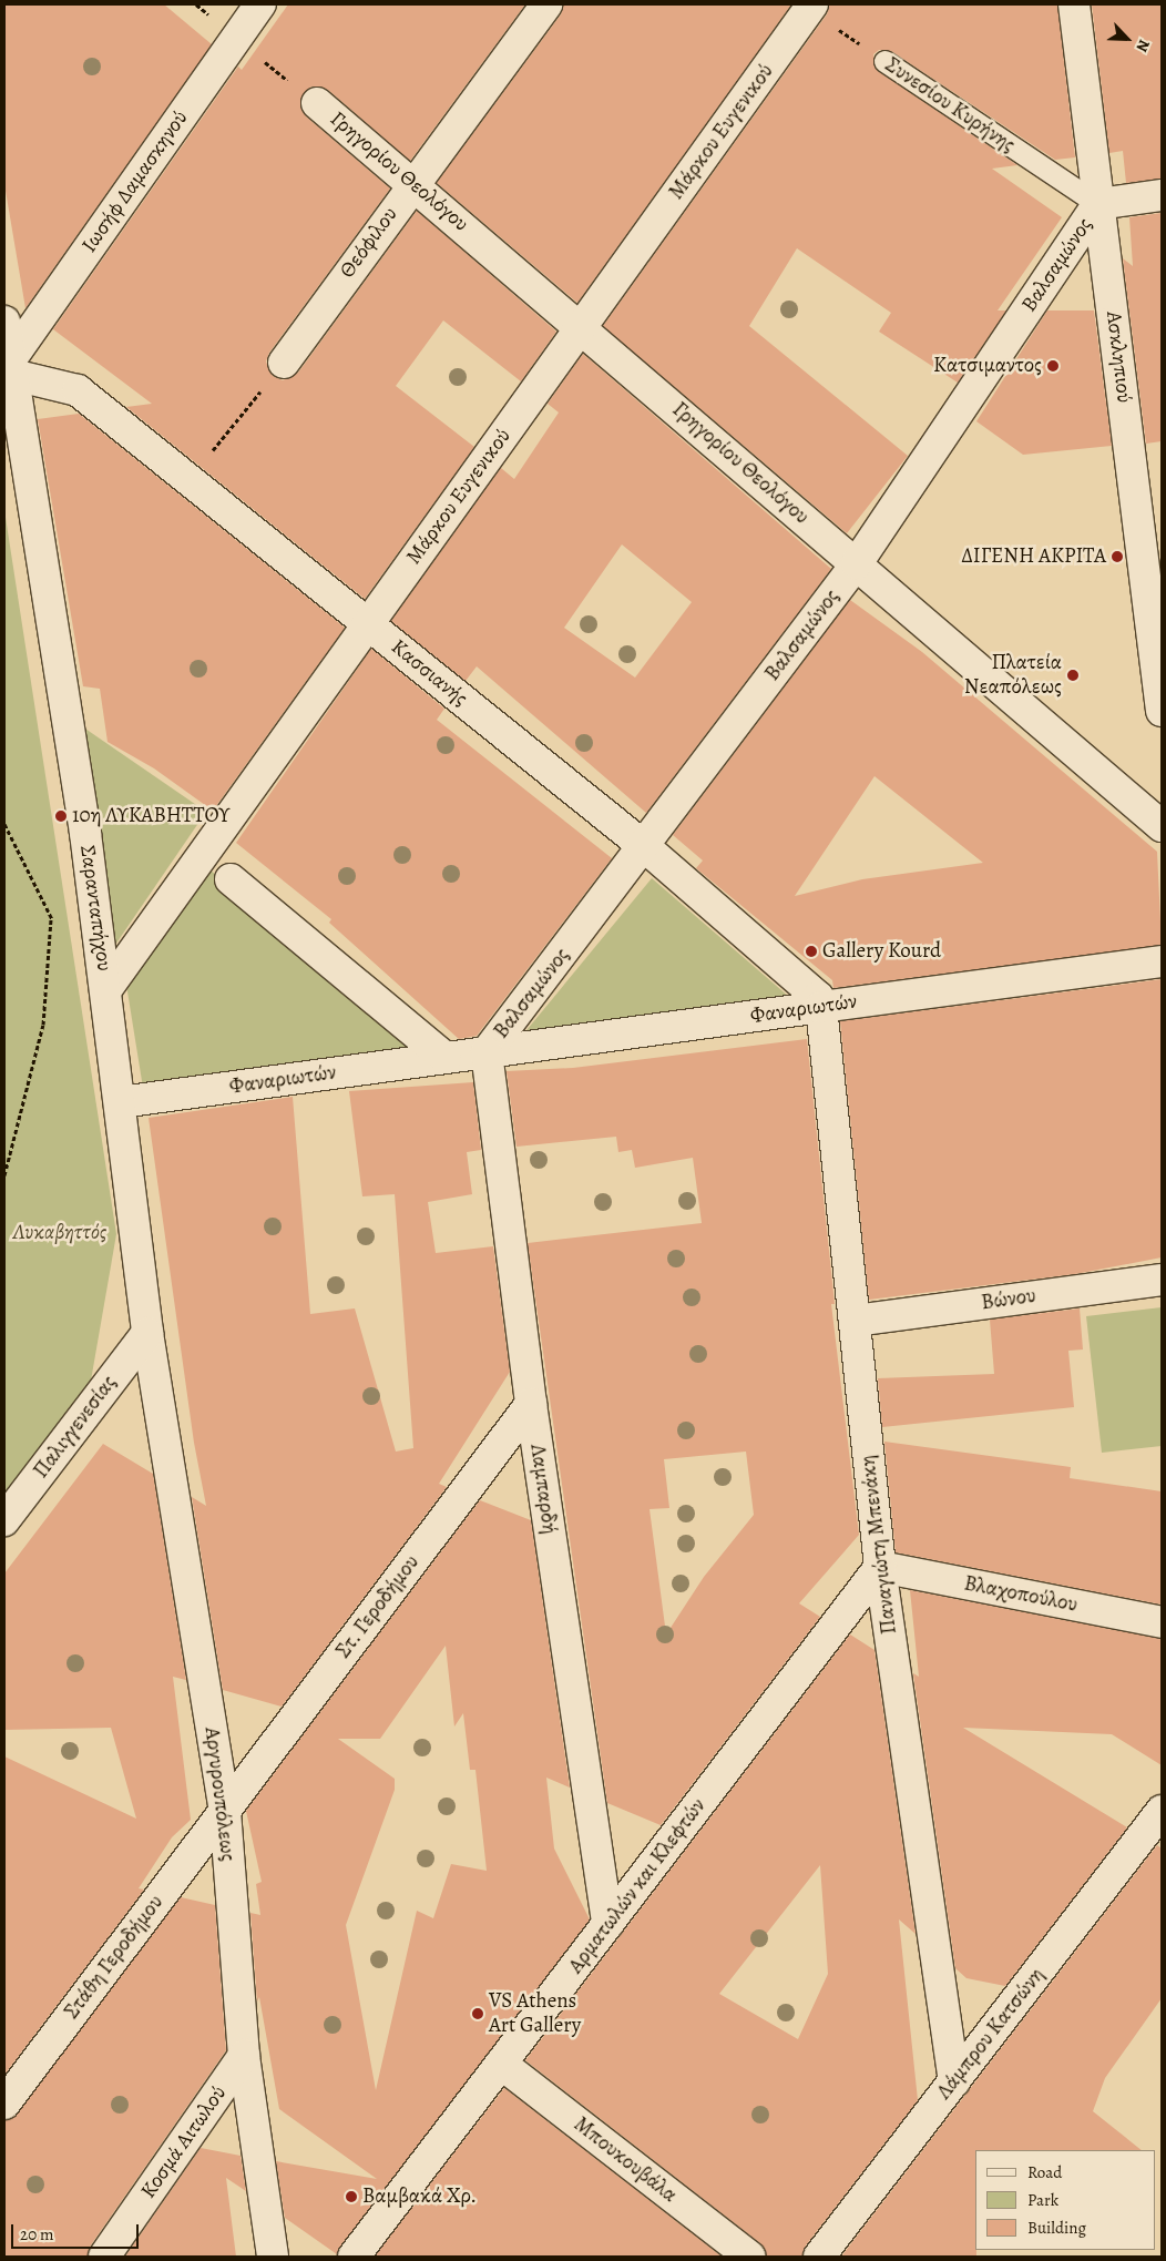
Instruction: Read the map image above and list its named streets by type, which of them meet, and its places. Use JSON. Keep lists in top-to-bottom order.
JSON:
{
  "streets": {
    "street": [
      "Μάρκου Ευγενικού",
      "Γρηγορίου Θεολόγου",
      "Ιωσήφ Δαμασκηνού",
      "Θεόφιλου",
      "Βαλσαμώνος",
      "Ασκληπιού",
      "Κασσιανής",
      "Σαρανταπήχου",
      "Φαναριωτών",
      "Βώνου",
      "Παλιγγενεσίας",
      "Λαμπαρδή",
      "Παναγιώτη Μπενάκη",
      "Βλαχοπούλου",
      "Στ. Γεροδήμου",
      "Αργυρουπόλεως",
      "Αρματωλών και Κλεφτών",
      "Στάθη Γεροδήμου",
      "Λάμπρου Κατσώνη",
      "Κοσμά Αιτωλού",
      "Μπουκουβάλα"
    ],
    "lane": ["Συνεσίου Κυρήνης"]
  },
  "crossings": [
    ["Συνεσίου Κυρήνης", "Μάρκου Ευγενικού"],
    ["Συνεσίου Κυρήνης", "Βαλσαμώνος"],
    ["Συνεσίου Κυρήνης", "Ασκληπιού"],
    ["Μάρκου Ευγενικού", "Γρηγορίου Θεολόγου"],
    ["Μάρκου Ευγενικού", "Κασσιανής"],
    ["Μάρκου Ευγενικού", "Σαρανταπήχου"],
    ["Γρηγορίου Θεολόγου", "Θεόφιλου"],
    ["Γρηγορίου Θεολόγου", "Βαλσαμώνος"],
    ["Ιωσήφ Δαμασκηνού", "Κασσιανής"],
    ["Ιωσήφ Δαμασκηνού", "Σαρανταπήχου"],
    ["Βαλσαμώνος", "Ασκληπιού"],
    ["Βαλσαμώνος", "Κασσιανής"],
    ["Βαλσαμώνος", "Φαναριωτών"],
    ["Βαλσαμώνος", "Λαμπαρδή"],
    ["Κασσιανής", "Σαρανταπήχου"],
    ["Κασσιανής", "Φαναριωτών"],
    ["Κασσιανής", "Παναγιώτη Μπενάκη"],
    ["Σαρανταπήχου", "Φαναριωτών"],
    ["Σαρανταπήχου", "Παλιγγενεσίας"],
    ["Σαρανταπήχου", "Αργυρουπόλεως"],
    ["Φαναριωτών", "Λαμπαρδή"],
    ["Φαναριωτών", "Παναγιώτη Μπενάκη"],
    ["Βώνου", "Παναγιώτη Μπενάκη"],
    ["Παλιγγενεσίας", "Αργυρουπόλεως"],
    ["Λαμπαρδή", "Στ. Γεροδήμου"],
    ["Λαμπαρδή", "Αρματωλών και Κλεφτών"],
    ["Παναγιώτη Μπενάκη", "Βλαχοπούλου"],
    ["Παναγιώτη Μπενάκη", "Αρματωλών και Κλεφτών"],
    ["Παναγιώτη Μπενάκη", "Λάμπρου Κατσώνη"],
    ["Βλαχοπούλου", "Αρματωλών και Κλεφτών"],
    ["Στ. Γεροδήμου", "Αργυρουπόλεως"],
    ["Στ. Γεροδήμου", "Στάθη Γεροδήμου"],
    ["Αργυρουπόλεως", "Στάθη Γεροδήμου"],
    ["Αργυρουπόλεως", "Κοσμά Αιτωλού"],
    ["Αρματωλών και Κλεφτών", "Μπουκουβάλα"]
  ],
  "parks": ["Λυκαβηττός"],
  "places": [
    "Κατσιμαντος",
    "ΔΙΓΕΝΗ ΑΚΡΙΤΑ",
    "Πλατεία Νεαπόλεως",
    "10η ΛΥΚΑΒΗΤΤΟΥ",
    "Gallery Kourd",
    "VS Athens Art Gallery",
    "Βαμβακά Χρ."
  ],
  "legend": ["Road", "Park", "Building"],
  "scale_bar": "20 m",
  "north": "bottom right"
}
